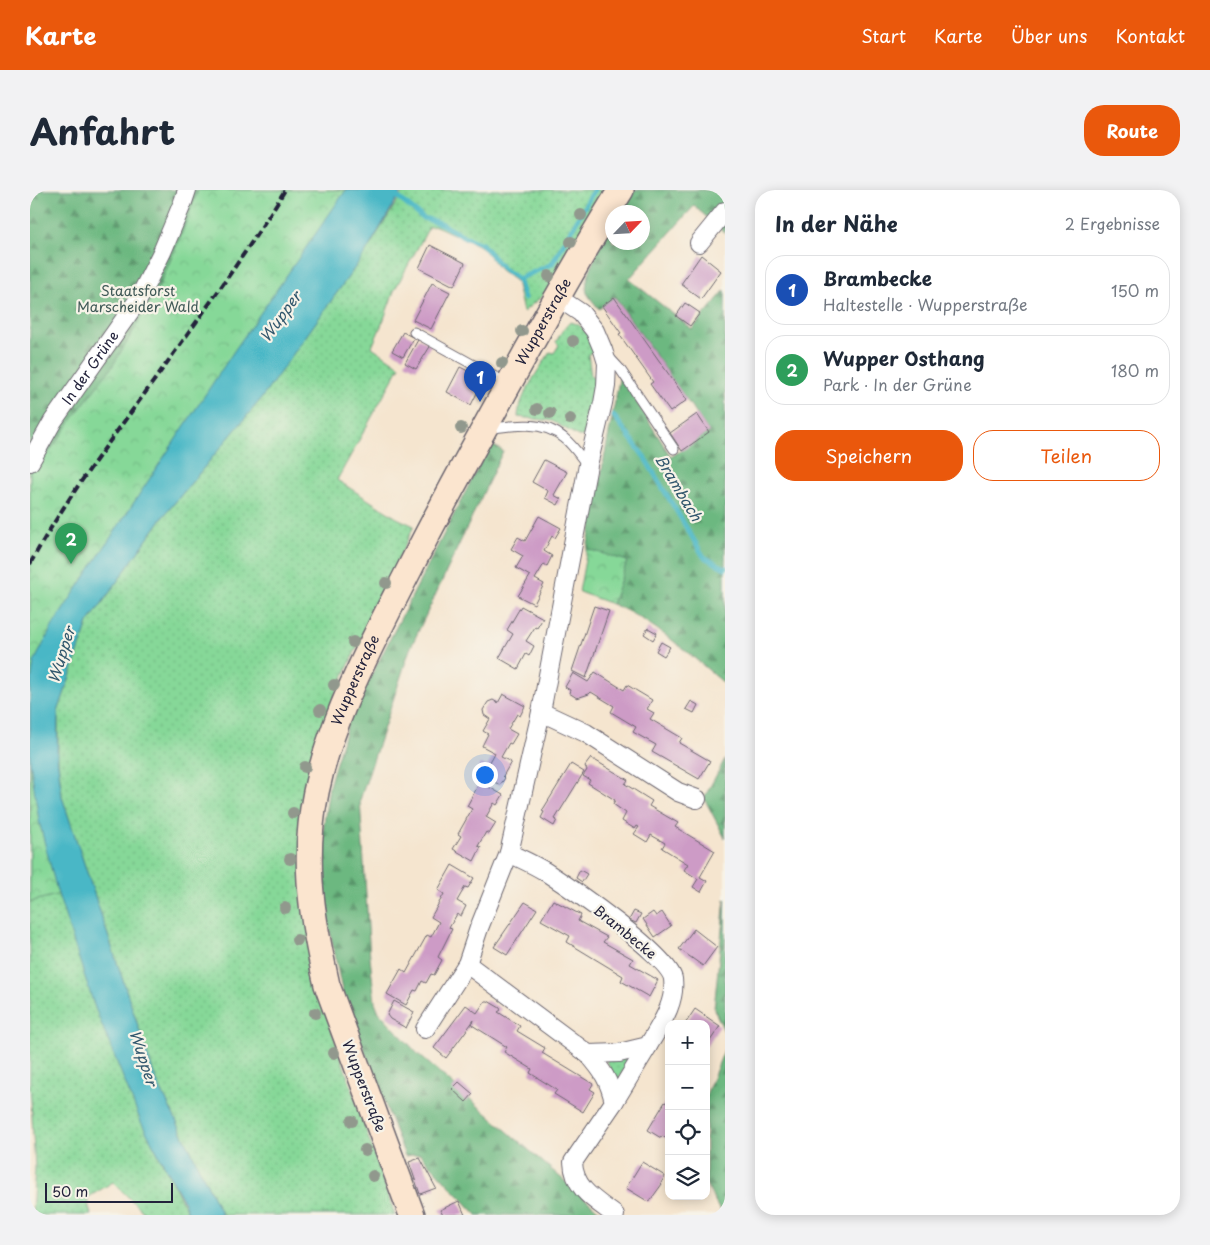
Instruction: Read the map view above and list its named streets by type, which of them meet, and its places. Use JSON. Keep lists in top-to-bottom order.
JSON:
{
  "streets": {
    "main road": ["Wupperstraße"],
    "street": ["In der Grüne", "Brambecke"]
  },
  "water": ["Wupper", "Brambach"],
  "parks": ["Staatsforst Marscheider Wald"],
  "scale_bar": "50 m",
  "north": "top right",
  "page": {
    "header": "Karte",
    "nav": [
      "Start",
      "Karte",
      "Über uns",
      "Kontakt"
    ],
    "title": "Anfahrt",
    "buttons": [
      "Route",
      ["Speichern", "Teilen"]
    ],
    "heading": ["In der Nähe", "2 Ergebnisse"],
    "list": [
      {
        "mark": "1",
        "name": "Brambecke",
        "note": "Haltestelle · Wupperstraße",
        "value": "150 m"
      },
      {
        "mark": "2",
        "name": "Wupper Osthang",
        "note": "Park · In der Grüne",
        "value": "180 m"
      }
    ],
    "pins": ["1", "2"],
    "map_buttons": ["+", "−"],
    "scale": "50 m"
  }
}
